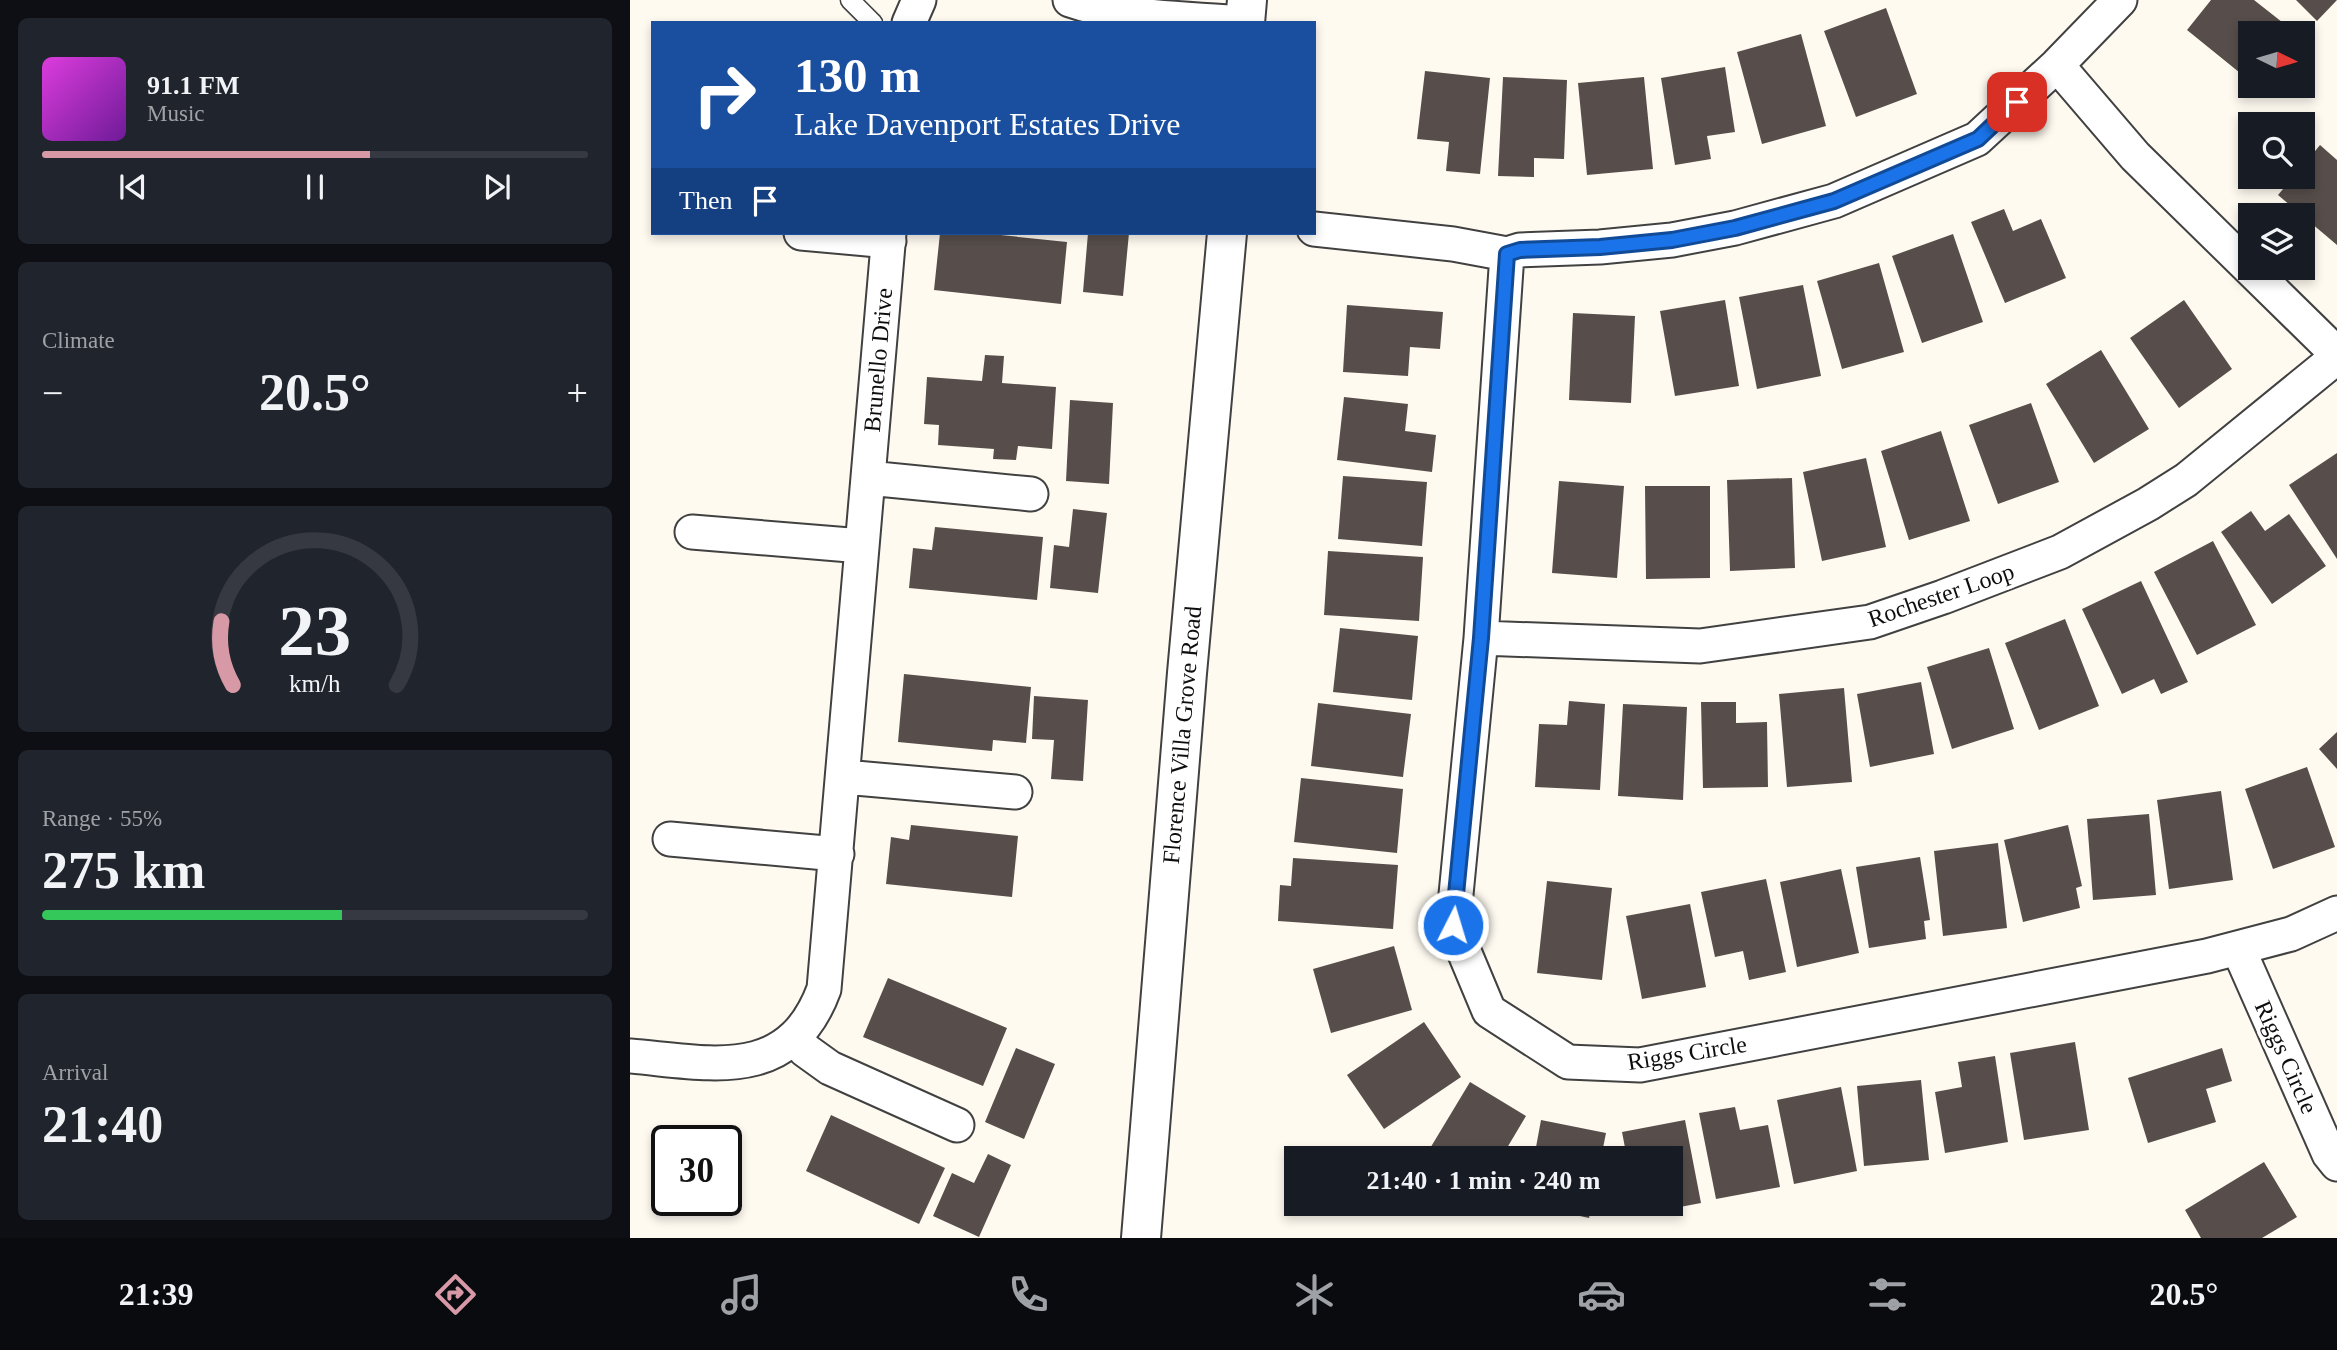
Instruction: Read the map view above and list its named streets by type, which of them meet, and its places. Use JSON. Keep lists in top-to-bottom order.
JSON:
{
  "streets": {
    "street": [
      "Brunello Drive",
      "Rochester Loop",
      "Florence Villa Grove Road",
      "Riggs Circle"
    ]
  },
  "crossings": [
    ["Rochester Loop", "Riggs Circle"]
  ],
  "north": "right",
  "page": {
    "turn": ["130 m", "Lake Davenport Estates Drive"],
    "song": ["91.1 FM", "Music"],
    "then": "Then",
    "tile": [
      "Climate",
      ["Range · 55%", "275 km"],
      ["Arrival", "21:40"]
    ],
    "heat": ["−", "20.5°", "+"],
    "limit": "30",
    "trip": "21:40 · 1 min · 240 m",
    "tabs": ["21:39", "20.5°"],
    "gauge": ["23", "km/h"]
  }
}
